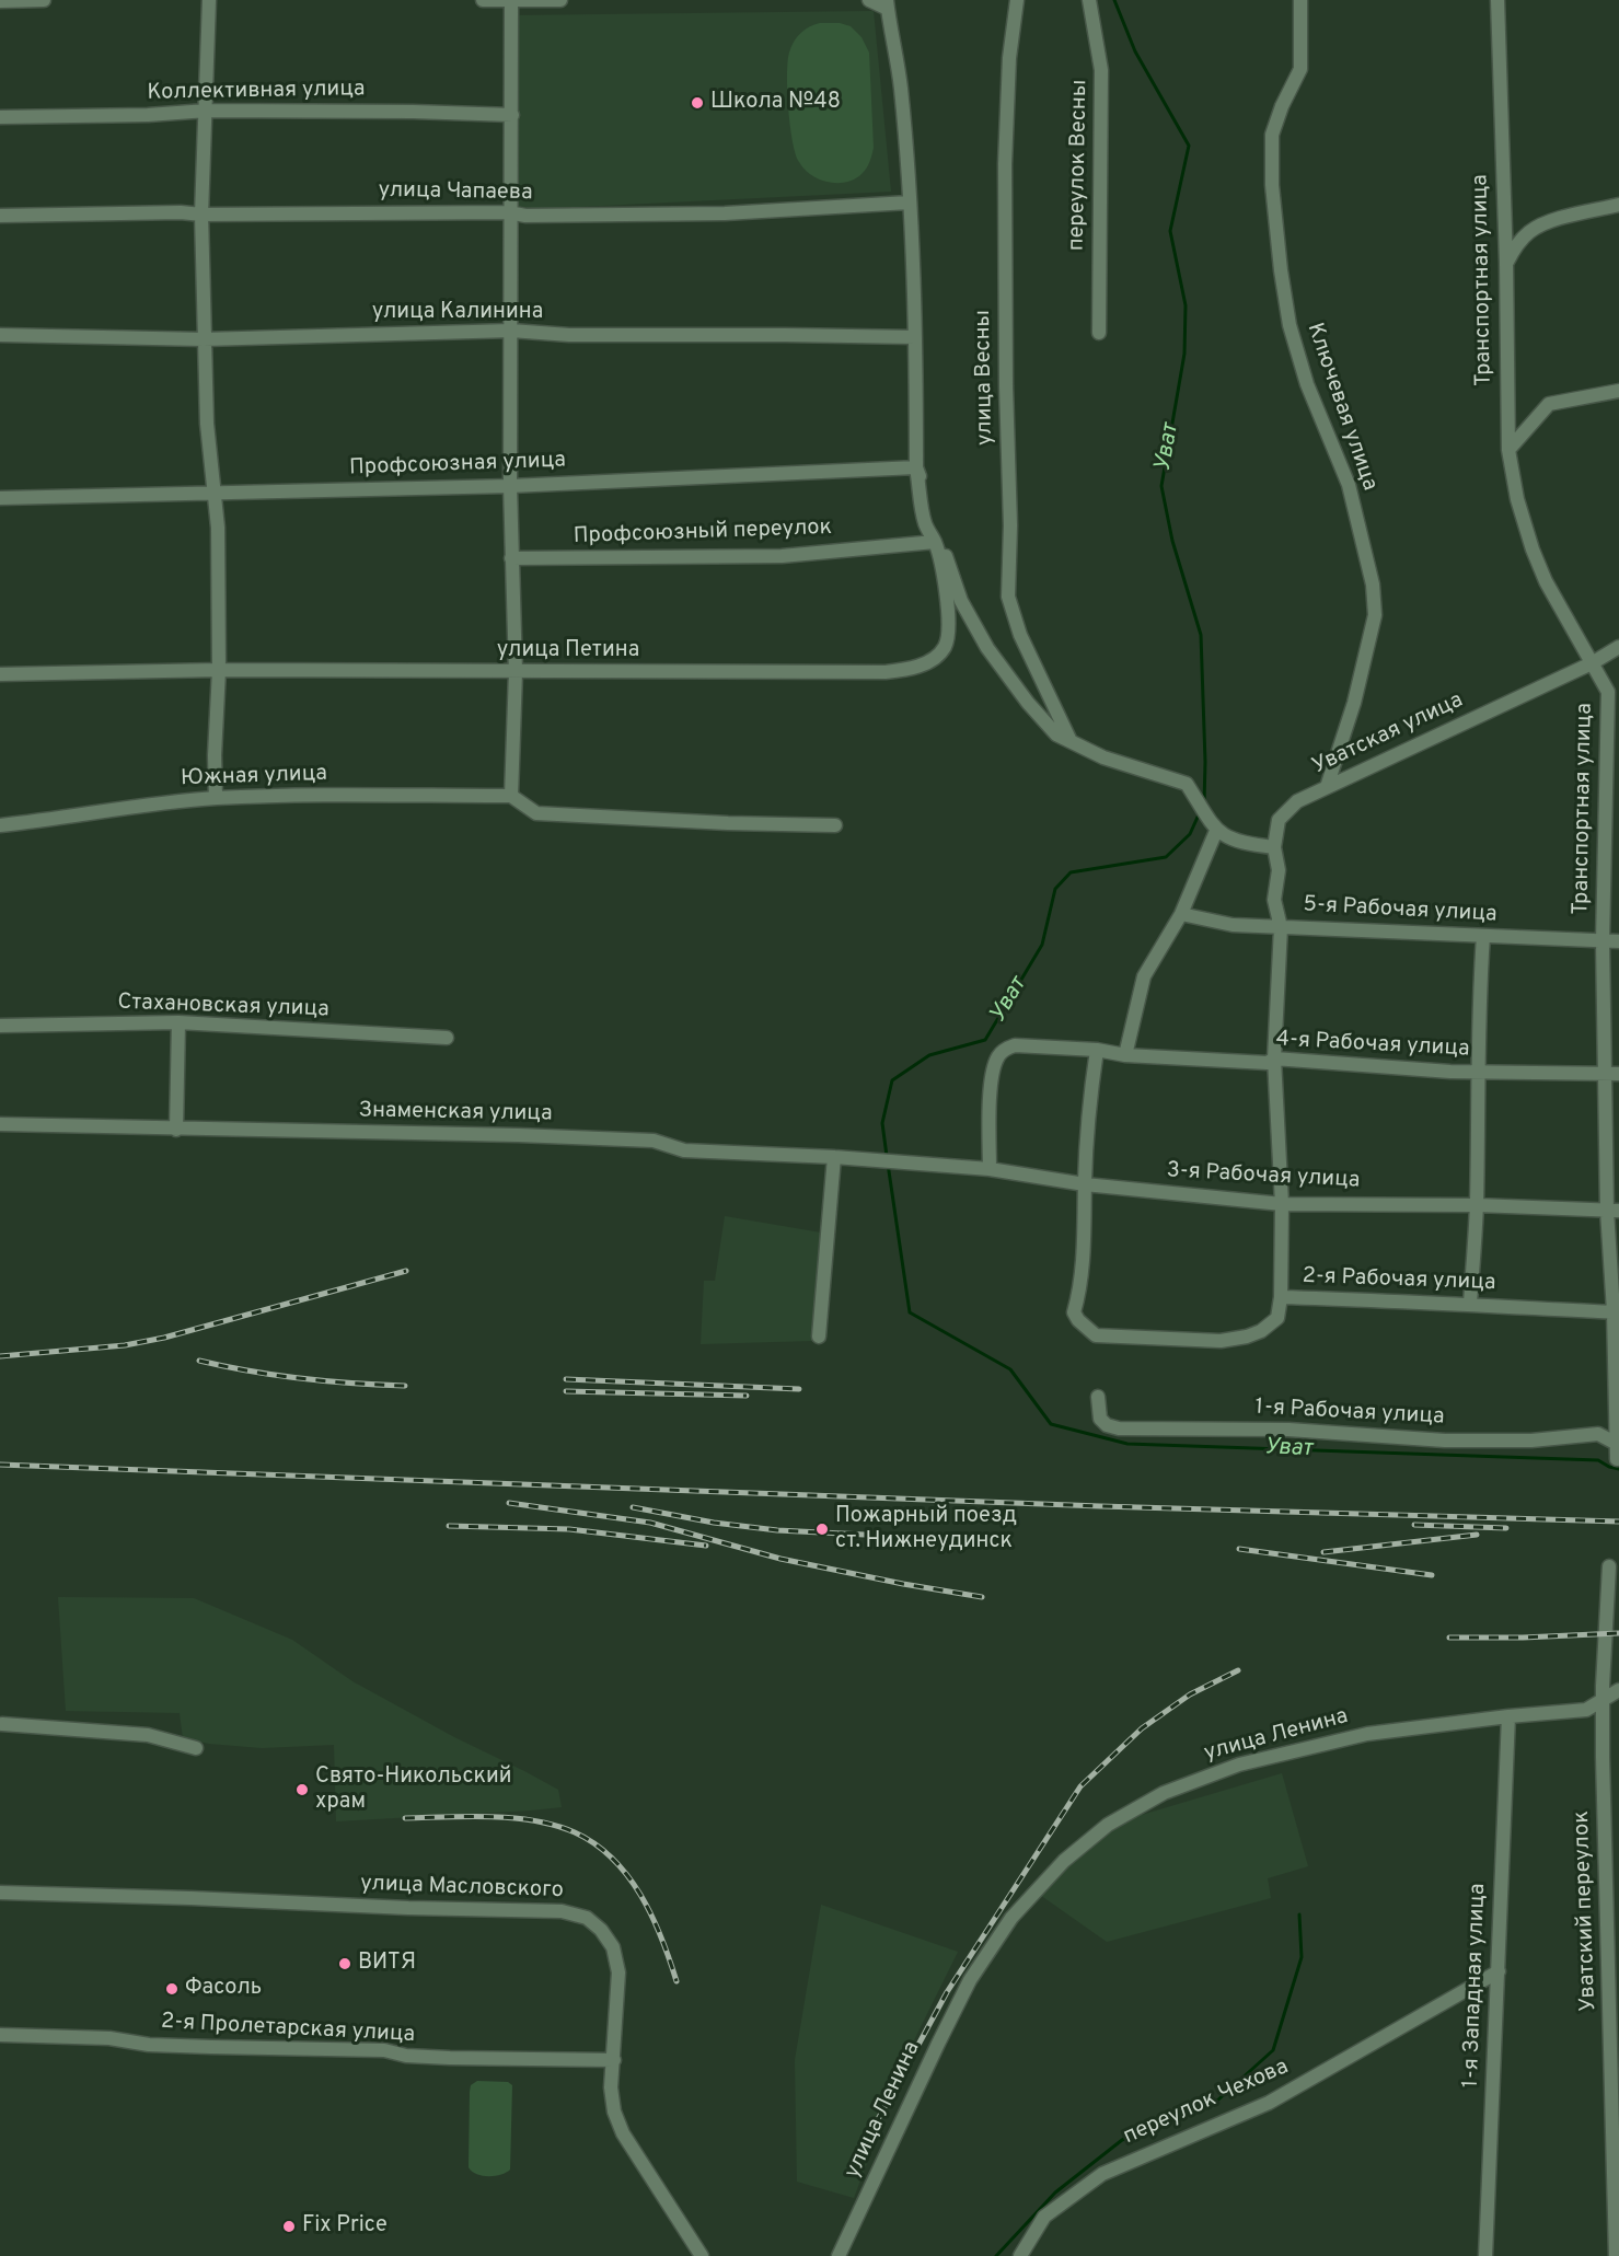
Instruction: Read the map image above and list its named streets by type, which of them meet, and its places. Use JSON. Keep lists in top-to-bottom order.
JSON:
{
  "streets": {
    "street": [
      "Коллективная улица",
      "переулок Весны",
      "улица Чапаева",
      "Транспортная улица",
      "улица Калинина",
      "улица Весны",
      "Ключевая улица",
      "Профсоюзная улица",
      "Профсоюзный переулок",
      "улица Петина",
      "Уватская улица",
      "Южная улица",
      "5-я Рабочая улица",
      "Стахановская улица",
      "4-я Рабочая улица",
      "Знаменская улица",
      "3-я Рабочая улица",
      "2-я Рабочая улица",
      "1-я Рабочая улица",
      "улица Ленина",
      "улица Масловского",
      "Уватский переулок",
      "1-я Западная улица",
      "2-я Пролетарская улица",
      "переулок Чехова"
    ]
  },
  "crossings": [
    ["Транспортная улица", "Уватская улица"],
    ["Транспортная улица", "5-я Рабочая улица"],
    ["Транспортная улица", "4-я Рабочая улица"],
    ["Транспортная улица", "3-я Рабочая улица"],
    ["Транспортная улица", "2-я Рабочая улица"],
    ["Транспортная улица", "1-я Рабочая улица"],
    ["Ключевая улица", "Уватская улица"],
    ["Профсоюзная улица", "улица Петина"],
    ["Профсоюзный переулок", "улица Петина"],
    ["Уватская улица", "5-я Рабочая улица"],
    ["Уватская улица", "4-я Рабочая улица"],
    ["Уватская улица", "3-я Рабочая улица"],
    ["Уватская улица", "2-я Рабочая улица"],
    ["4-я Рабочая улица", "3-я Рабочая улица"],
    ["Знаменская улица", "3-я Рабочая улица"],
    ["3-я Рабочая улица", "2-я Рабочая улица"],
    ["улица Ленина", "Уватский переулок"],
    ["улица Ленина", "1-я Западная улица"],
    ["улица Масловского", "2-я Пролетарская улица"],
    ["1-я Западная улица", "переулок Чехова"]
  ],
  "water": ["Уват"],
  "places": [
    "Школа №48",
    "Пожарный поезд ст. Нижнеудинск",
    "Свято-Никольский храм",
    "ВИТЯ",
    "Фасоль",
    "Fix Price"
  ]
}
